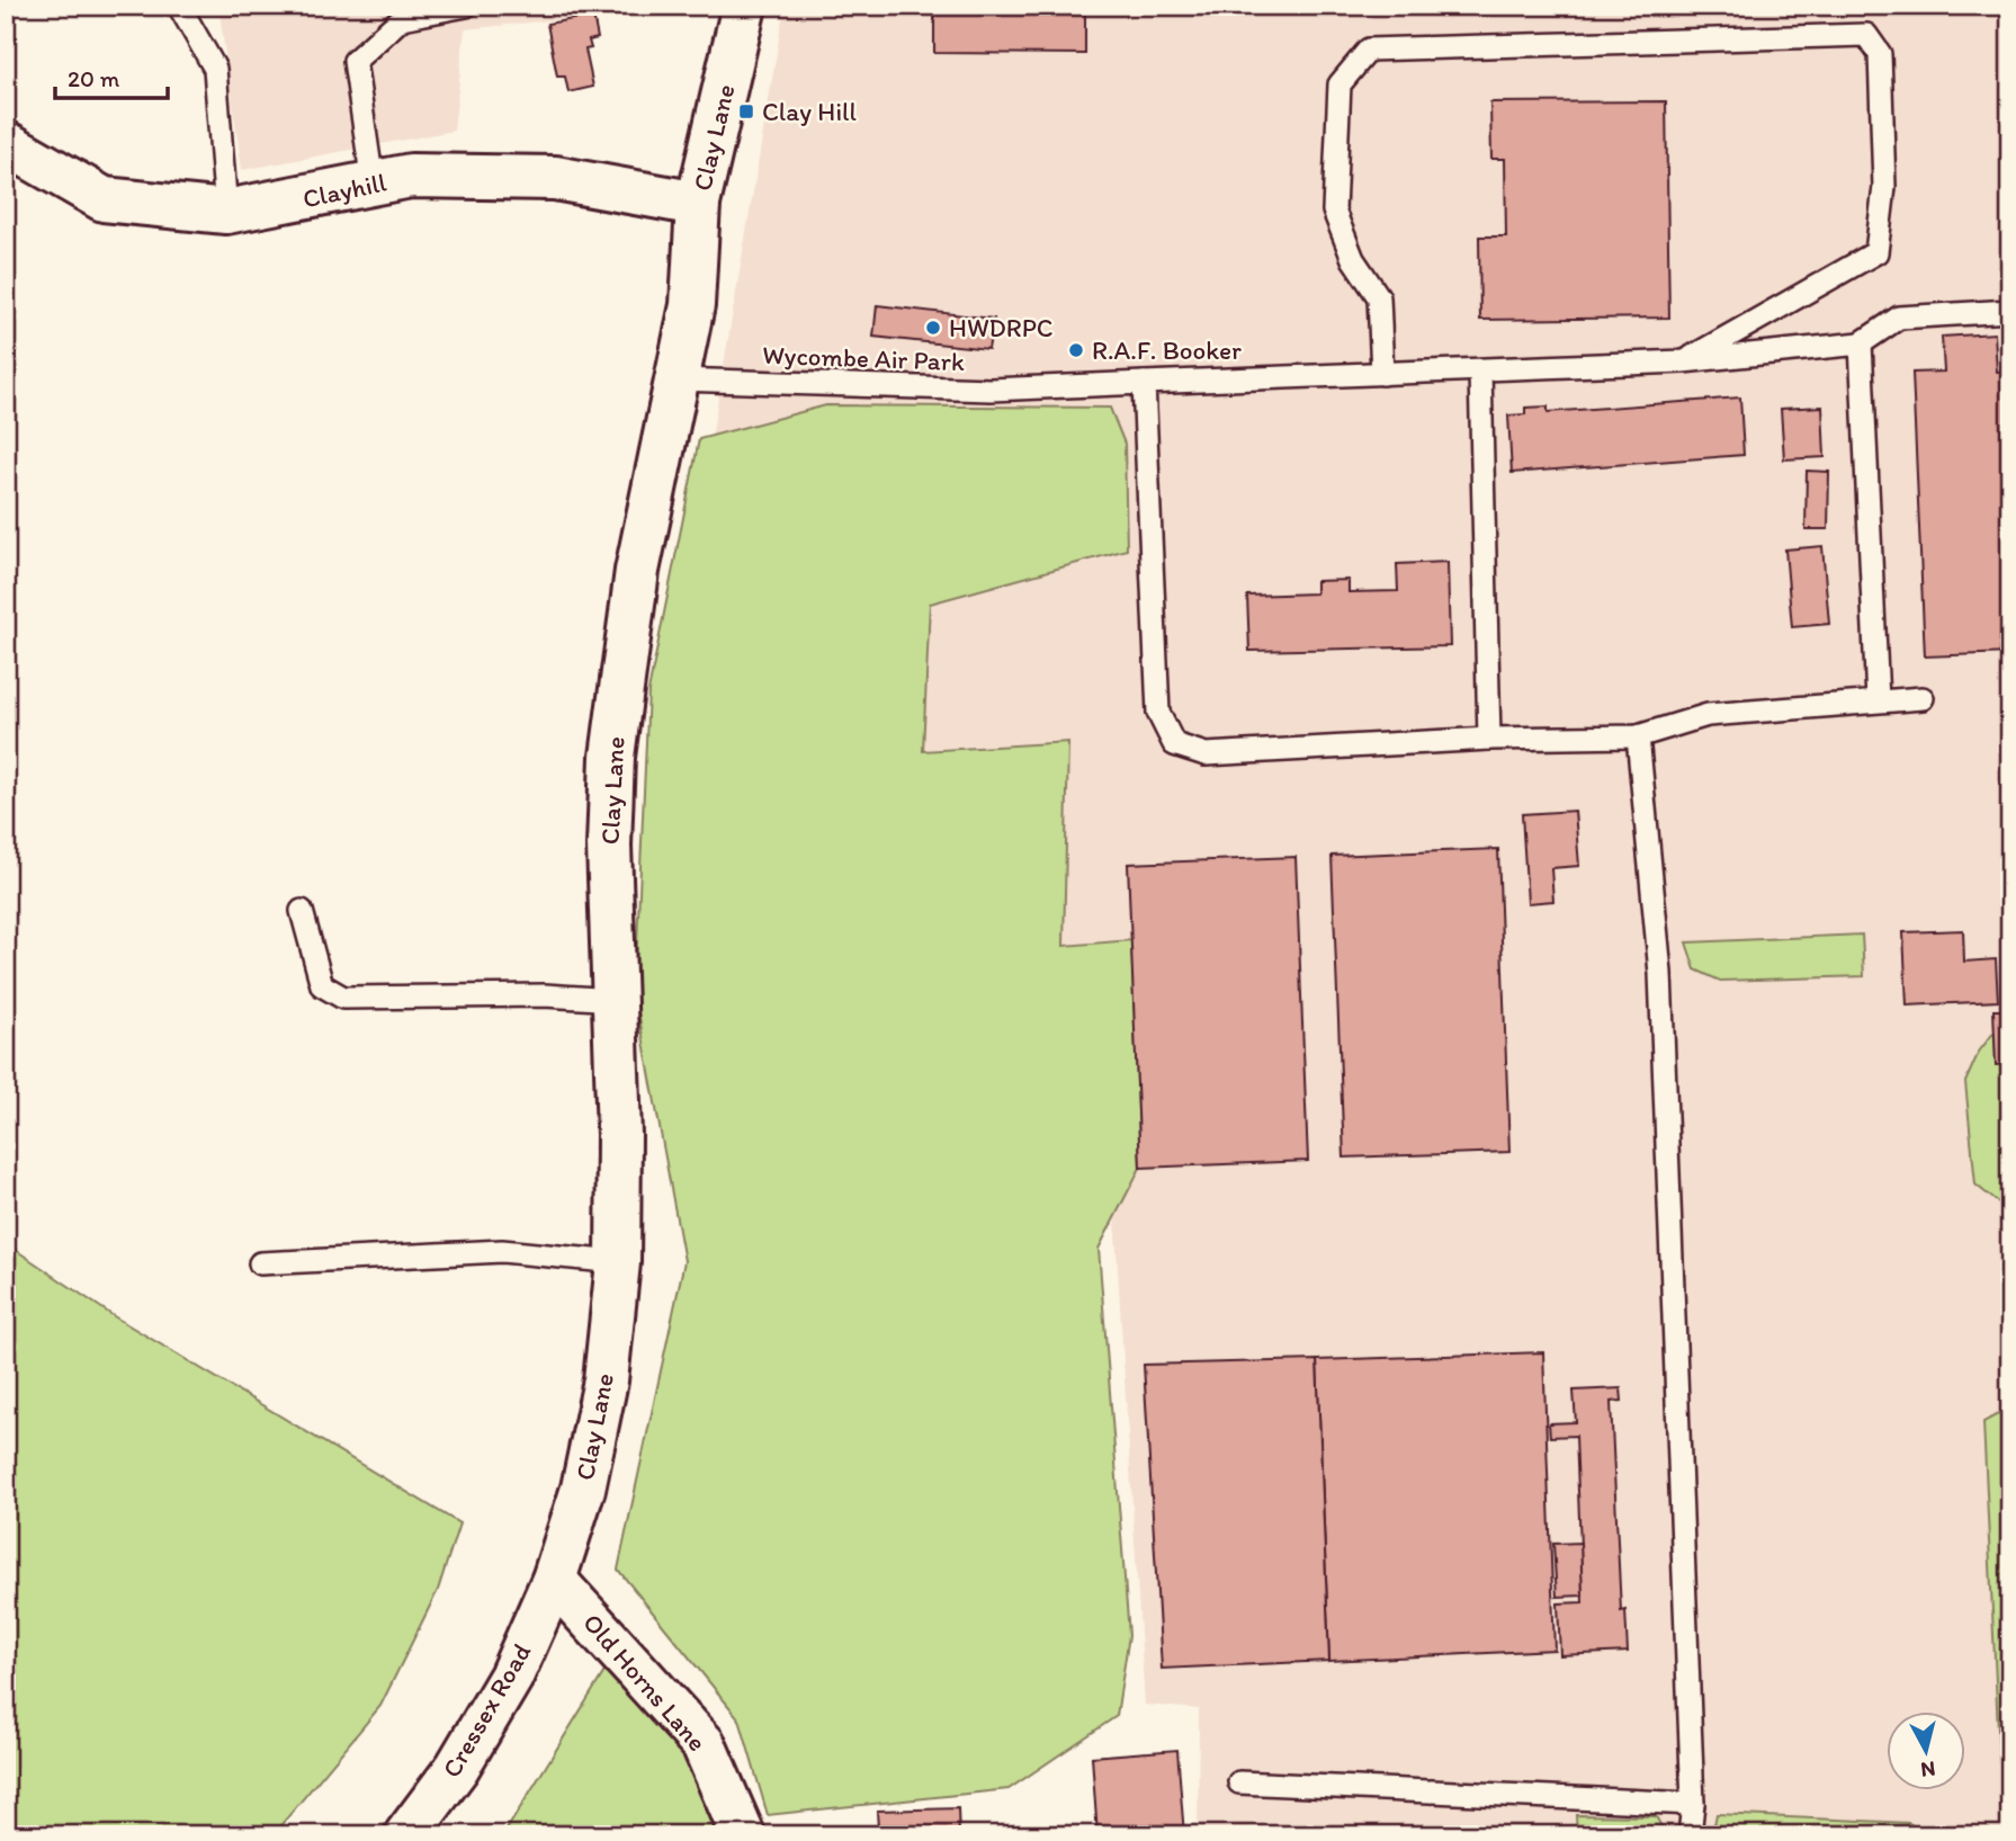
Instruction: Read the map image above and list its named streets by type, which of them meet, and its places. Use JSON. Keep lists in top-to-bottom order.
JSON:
{
  "streets": {
    "street": [
      "Clay Lane",
      "Clayhill",
      "Old Horns Lane",
      "Cressex Road"
    ],
    "lane": ["Wycombe Air Park"]
  },
  "crossings": [
    ["Clay Lane", "Clayhill"],
    ["Clay Lane", "Wycombe Air Park"],
    ["Clay Lane", "Old Horns Lane"],
    ["Clay Lane", "Cressex Road"],
    ["Old Horns Lane", "Cressex Road"]
  ],
  "places": {
    "transit": ["Clay Hill"],
    "other": ["HWDRPC", "R.A.F. Booker"]
  },
  "scale_bar": "20 m",
  "north": "bottom"
}
